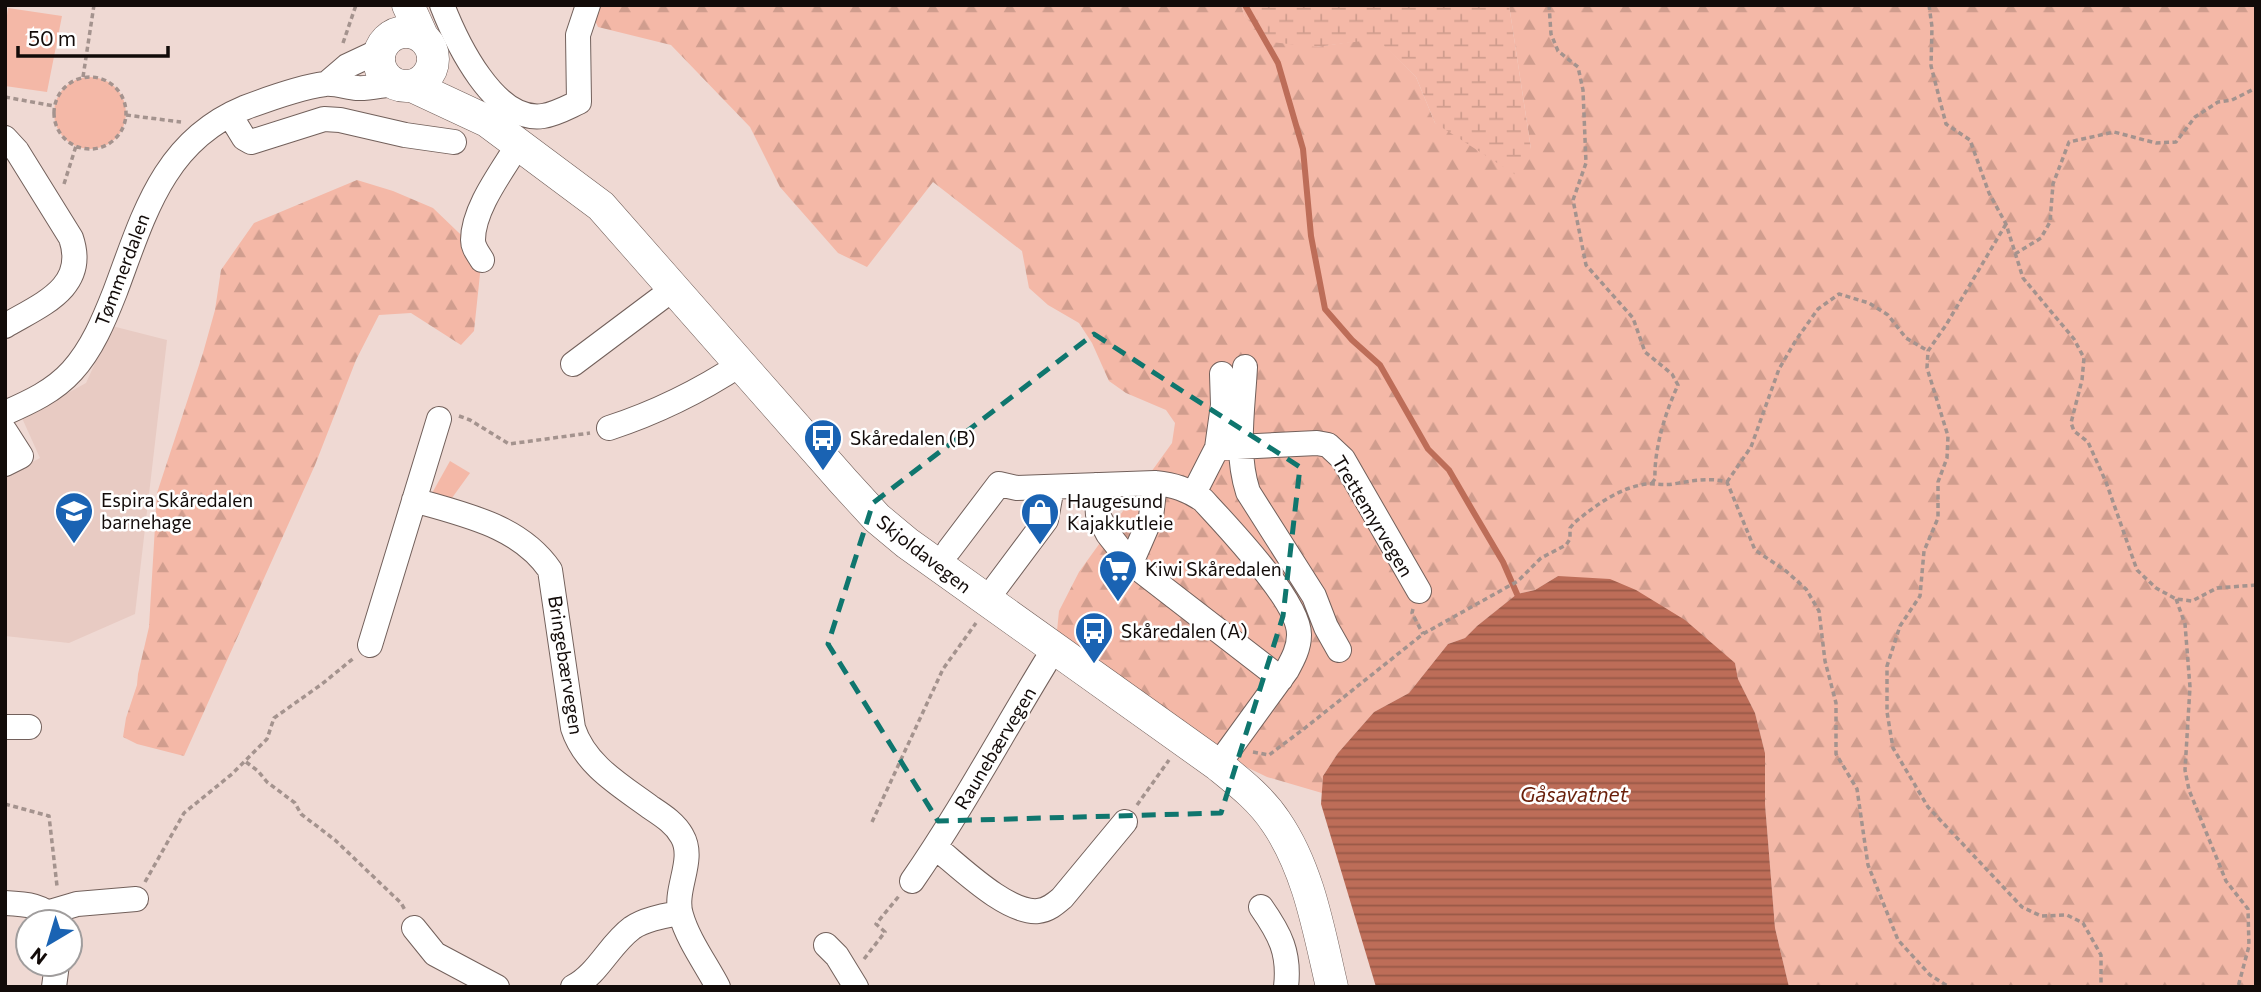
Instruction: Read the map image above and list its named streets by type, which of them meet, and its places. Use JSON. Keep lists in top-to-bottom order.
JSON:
{
  "streets": {
    "main road": ["Skjoldavegen"],
    "street": [
      "Tømmerdalen",
      "Trettemyrvegen",
      "Bringebærvegen",
      "Raunebærvegen"
    ]
  },
  "crossings": [
    ["Tømmerdalen", "Skjoldavegen"],
    ["Skjoldavegen", "Raunebærvegen"]
  ],
  "water": ["Gåsavatnet"],
  "places": {
    "bus stop": ["Skåredalen (B)", "Skåredalen (A)"],
    "school or university": ["Espira Skåredalen barnehage"],
    "shop": ["Haugesund Kajakkutleie"],
    "supermarket": ["Kiwi Skåredalen"]
  },
  "scale_bar": "50 m",
  "north": "bottom left"
}
